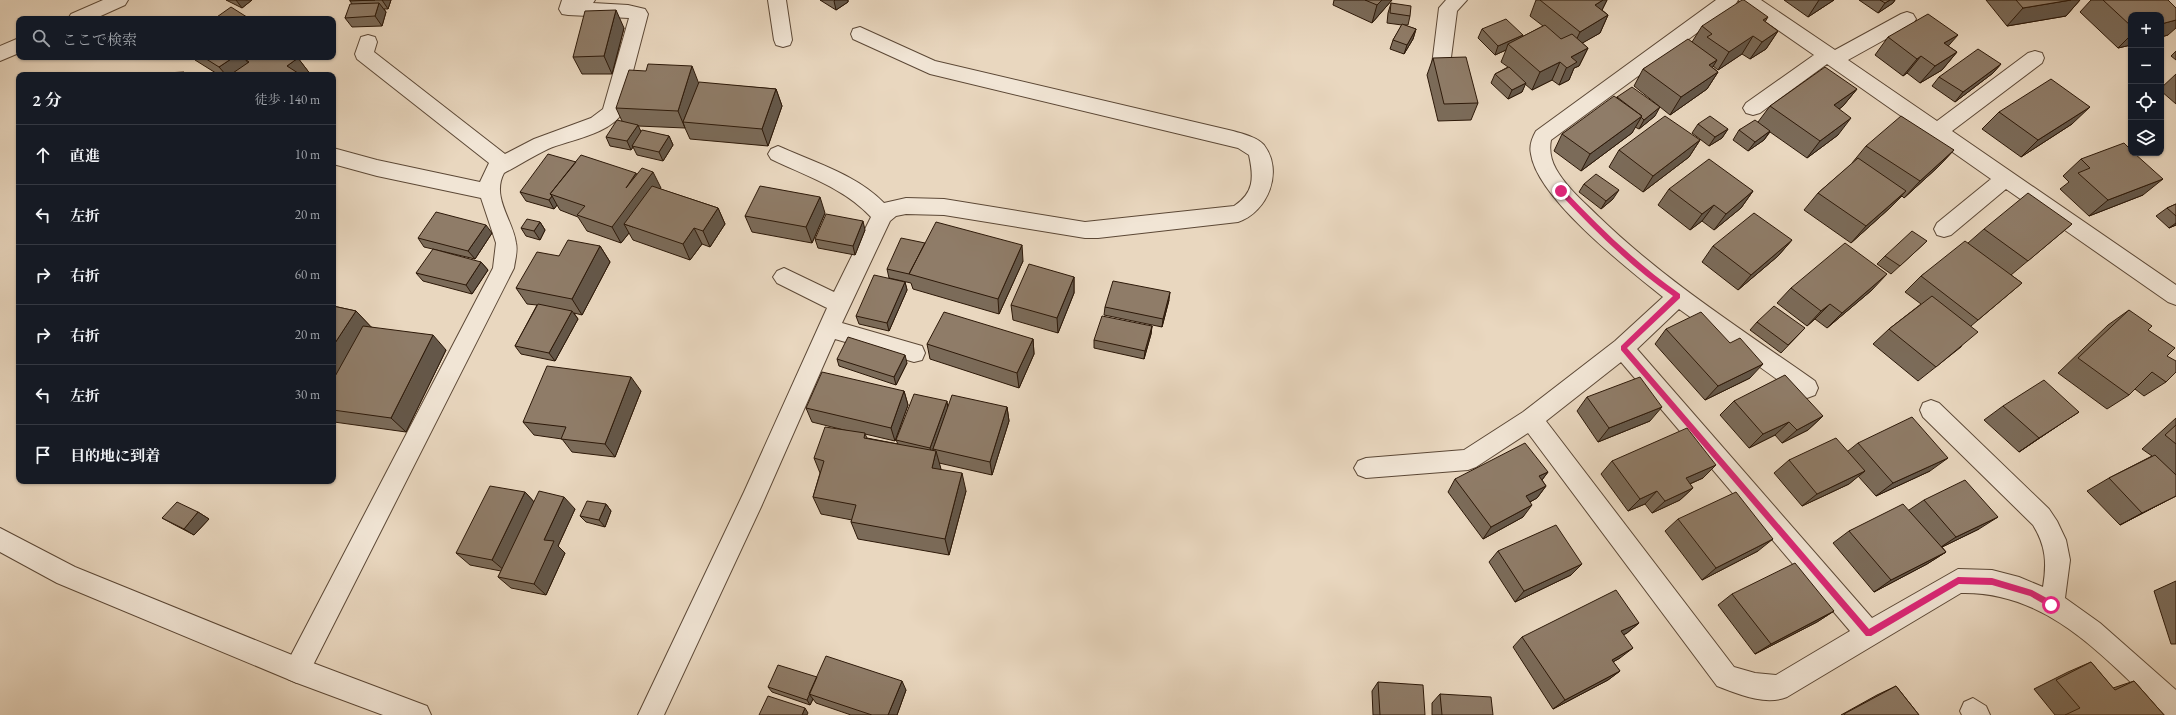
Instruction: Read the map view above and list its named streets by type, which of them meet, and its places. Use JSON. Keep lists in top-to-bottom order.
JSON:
{
  "page": {
    "map_buttons": ["+", "−"],
    "search": "ここで検索",
    "heading": ["2 分", "徒歩 · 140 m"],
    "list": [
      ["直進", "10 m"],
      ["左折", "20 m"],
      ["右折", "60 m"],
      ["右折", "20 m"],
      ["左折", "30 m"],
      "目的地に到着"
    ]
  }
}
